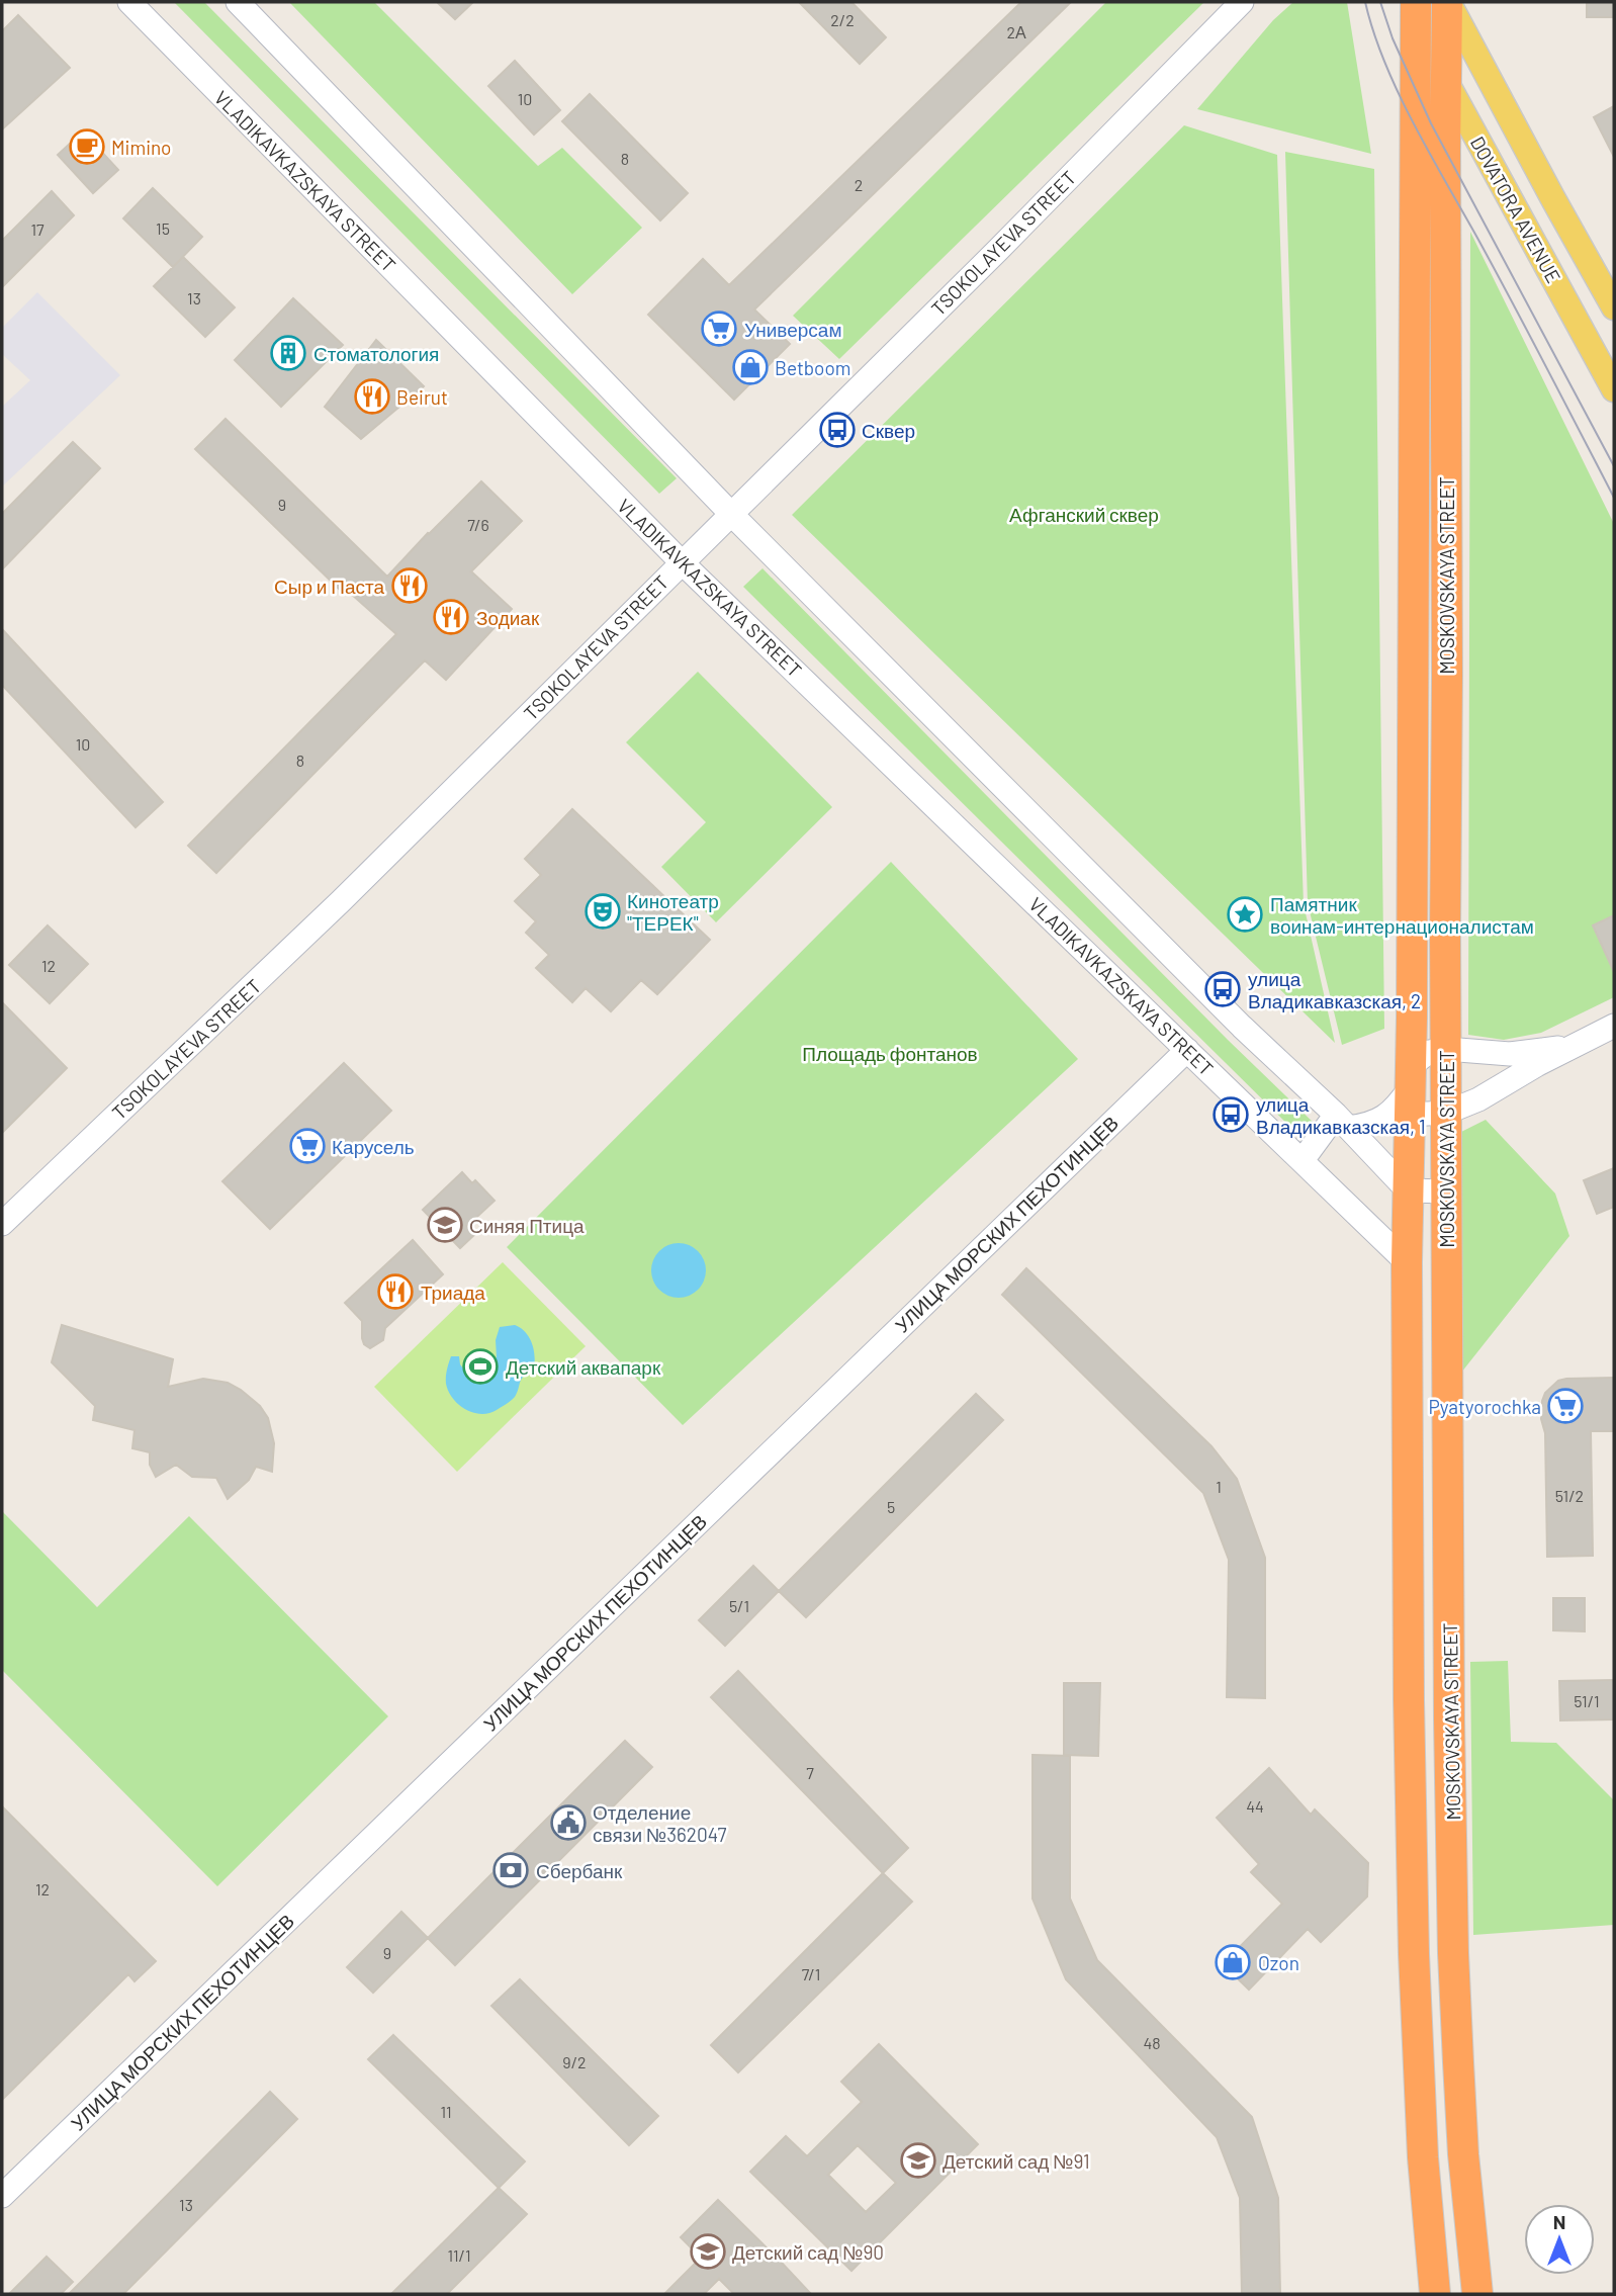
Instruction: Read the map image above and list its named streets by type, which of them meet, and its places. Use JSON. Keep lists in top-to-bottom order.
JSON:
{
  "streets": {
    "highway": ["MOSKOVSKAYA STREET"],
    "main road": ["DOVATORA AVENUE"],
    "street": ["VLADIKAVKAZSKAYA STREET", "TSOKOLAYEVA STREET", "УЛИЦА МОРСКИХ ПЕХОТИНЦЕВ"]
  },
  "crossings": [
    ["VLADIKAVKAZSKAYA STREET", "TSOKOLAYEVA STREET"],
    ["VLADIKAVKAZSKAYA STREET", "MOSKOVSKAYA STREET"],
    ["VLADIKAVKAZSKAYA STREET", "УЛИЦА МОРСКИХ ПЕХОТИНЦЕВ"],
    ["DOVATORA AVENUE", "MOSKOVSKAYA STREET"]
  ],
  "parks": ["Афганский сквер", "Площадь фонтанов"],
  "places": {
    "cafe": ["Mimino"],
    "supermarket": ["Универсам", "Карусель", "Pyatyorochka"],
    "building": ["Стоматология"],
    "shop": ["Betboom", "Ozon"],
    "restaurant": [
      "Beirut",
      "Сыр и Паста",
      "Зодиак",
      "Триада"
    ],
    "bus stop": ["Сквер", "улица Владикавказская, 2", "улица Владикавказская, 1"],
    "theatre": ["Кинотеатр \"ТЕРЕК\""],
    "place": ["Памятник воинам-интернационалистам"],
    "school or university": ["Синяя Птица", "Детский сад №91", "Детский сад №90"],
    "sports": ["Детский аквапарк"],
    "public building": ["Отделение связи №362047"],
    "bank": ["Сбербанк"]
  },
  "house_numbers": [
    "2/2",
    "2А",
    "10",
    "8",
    "2",
    "15",
    "17",
    "13",
    "9",
    "7/6",
    "10",
    "8",
    "12",
    "1",
    "51/2",
    "5",
    "5/1",
    "51/1",
    "7",
    "44",
    "12",
    "9",
    "7/1",
    "48",
    "9/2",
    "11",
    "13",
    "11/1"
  ],
  "north": "top"
}
